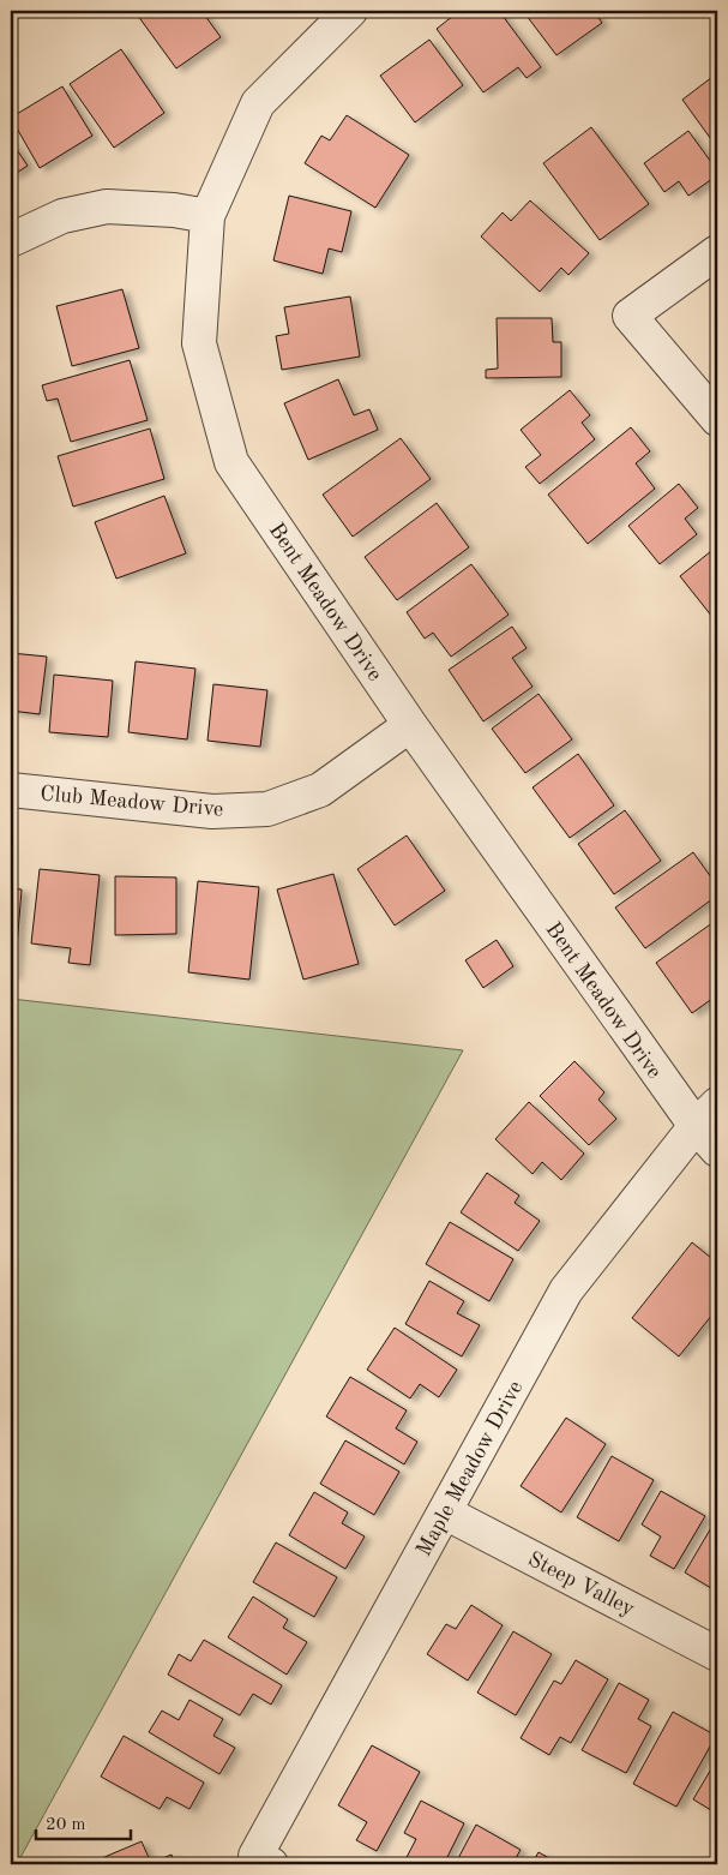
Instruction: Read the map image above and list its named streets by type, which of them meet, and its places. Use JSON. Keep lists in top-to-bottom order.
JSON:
{
  "streets": {
    "street": [
      "Bent Meadow Drive",
      "Club Meadow Drive",
      "Maple Meadow Drive",
      "Steep Valley"
    ]
  },
  "crossings": [
    ["Bent Meadow Drive", "Club Meadow Drive"],
    ["Bent Meadow Drive", "Maple Meadow Drive"],
    ["Maple Meadow Drive", "Steep Valley"]
  ],
  "scale_bar": "20 m"
}
